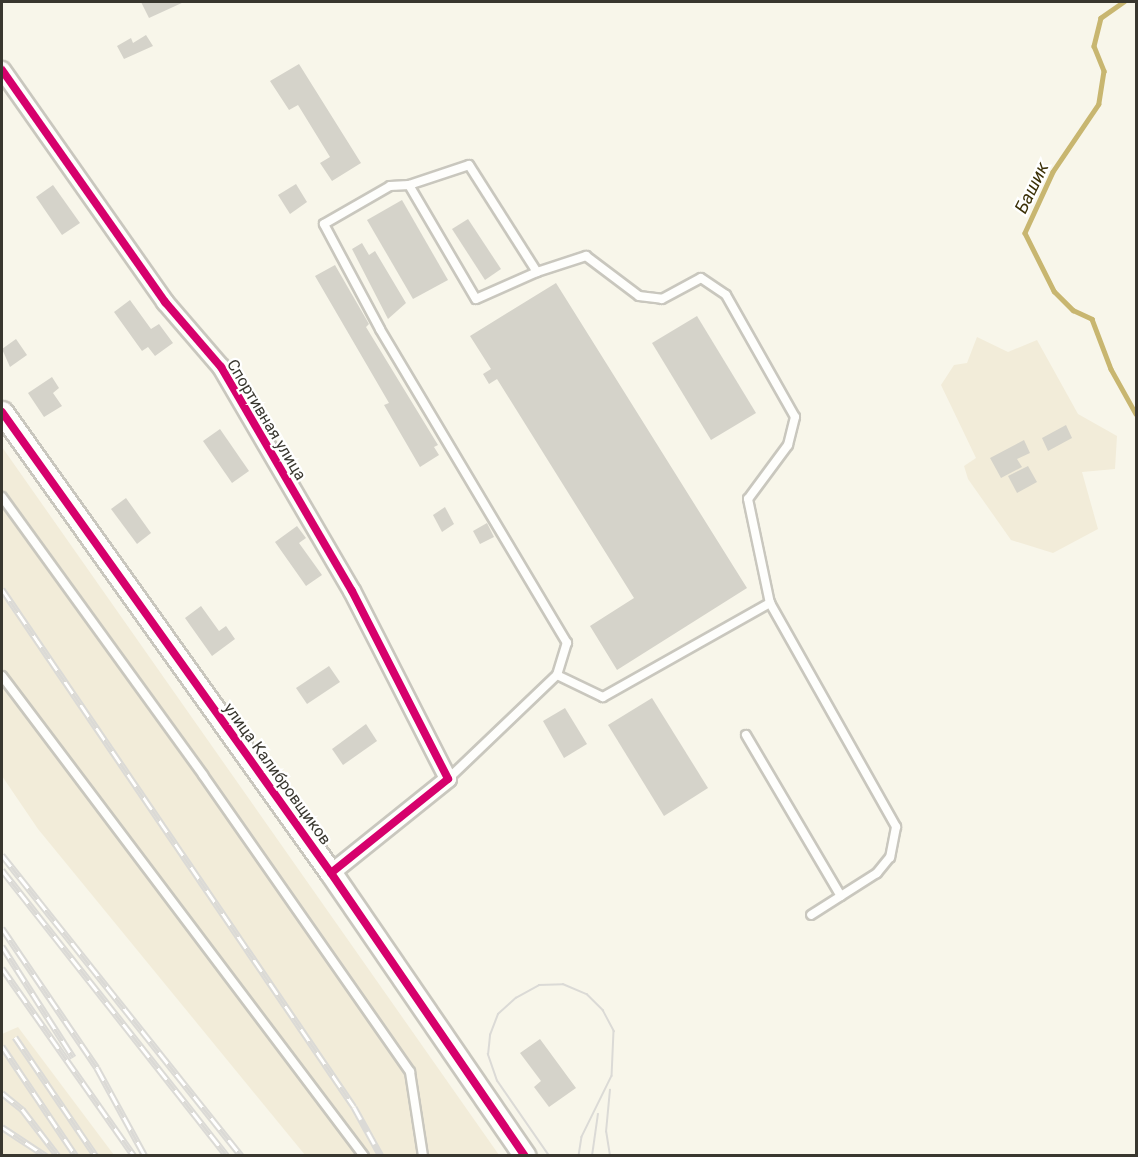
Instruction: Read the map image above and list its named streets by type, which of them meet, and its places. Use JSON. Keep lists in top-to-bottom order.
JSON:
{
  "streets": {
    "street": ["Спортивная улица", "улица Калибровщиков"]
  },
  "water": ["Башик"]
}
